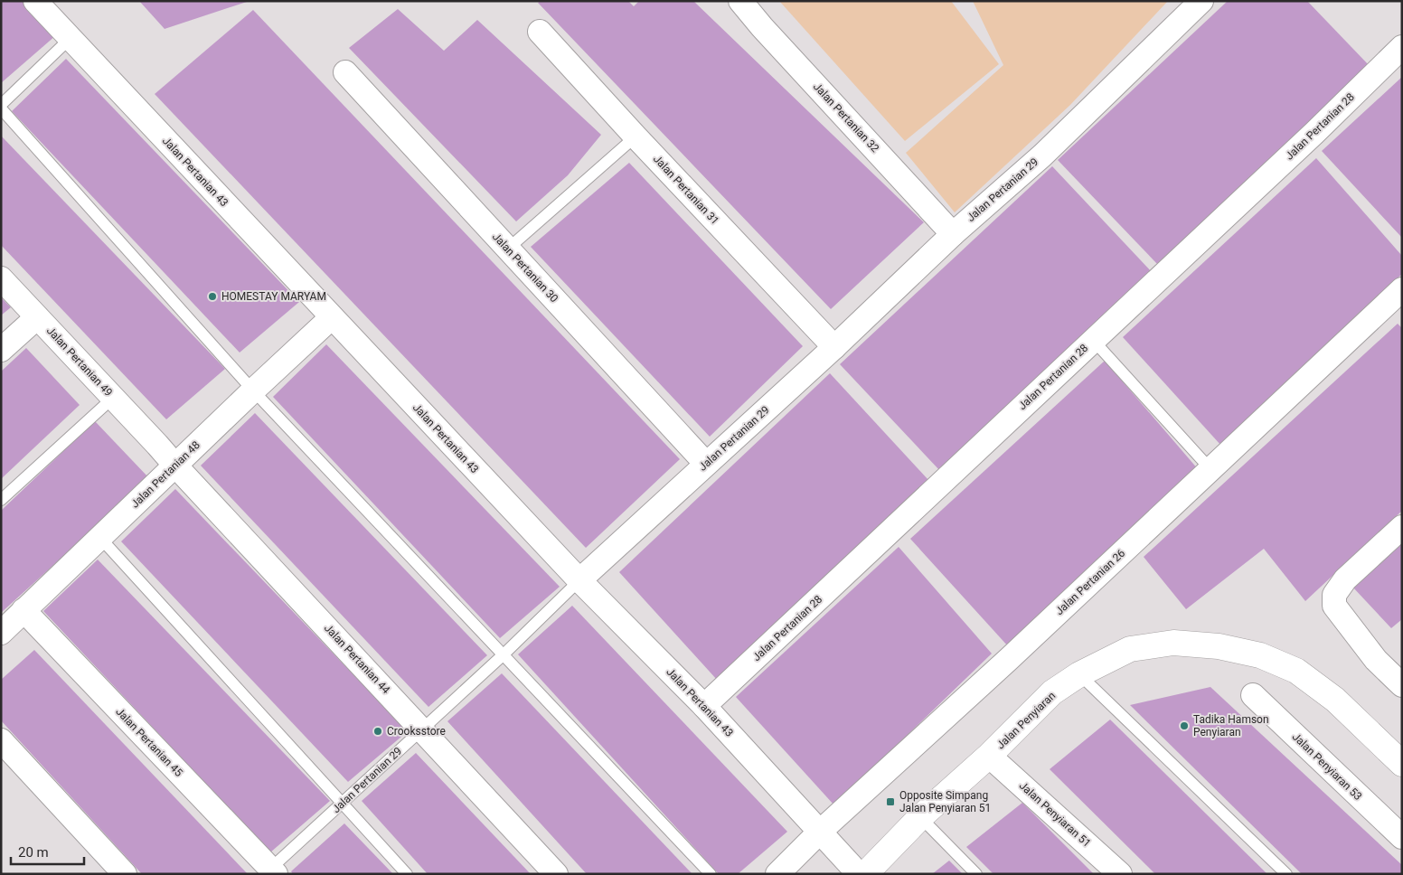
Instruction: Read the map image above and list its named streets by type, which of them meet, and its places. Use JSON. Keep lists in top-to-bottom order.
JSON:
{
  "streets": {
    "street": [
      "Jalan Pertanian 32",
      "Jalan Pertanian 28",
      "Jalan Pertanian 43",
      "Jalan Pertanian 31",
      "Jalan Pertanian 29",
      "Jalan Pertanian 30",
      "Jalan Pertanian 49",
      "Jalan Pertanian 48",
      "Jalan Pertanian 26",
      "Jalan Pertanian 44",
      "Jalan Penyiaran",
      "Jalan Pertanian 45",
      "Jalan Penyiaran 53",
      "Jalan Penyiaran 51"
    ]
  },
  "crossings": [
    ["Jalan Pertanian 32", "Jalan Pertanian 29"],
    ["Jalan Pertanian 28", "Jalan Pertanian 43"],
    ["Jalan Pertanian 43", "Jalan Pertanian 29"],
    ["Jalan Pertanian 43", "Jalan Pertanian 48"],
    ["Jalan Pertanian 43", "Jalan Pertanian 26"],
    ["Jalan Pertanian 31", "Jalan Pertanian 29"],
    ["Jalan Pertanian 29", "Jalan Pertanian 30"],
    ["Jalan Pertanian 29", "Jalan Pertanian 44"],
    ["Jalan Pertanian 29", "Jalan Pertanian 45"],
    ["Jalan Pertanian 49", "Jalan Pertanian 44"],
    ["Jalan Pertanian 48", "Jalan Pertanian 44"],
    ["Jalan Pertanian 48", "Jalan Pertanian 45"],
    ["Jalan Penyiaran", "Jalan Penyiaran 51"]
  ],
  "places": {
    "other": ["HOMESTAY MARYAM", "Tadika Hamson Penyiaran", "Crooksstore"],
    "transit": ["Opposite Simpang Jalan Penyiaran 51"]
  },
  "scale_bar": "20 m"
}
